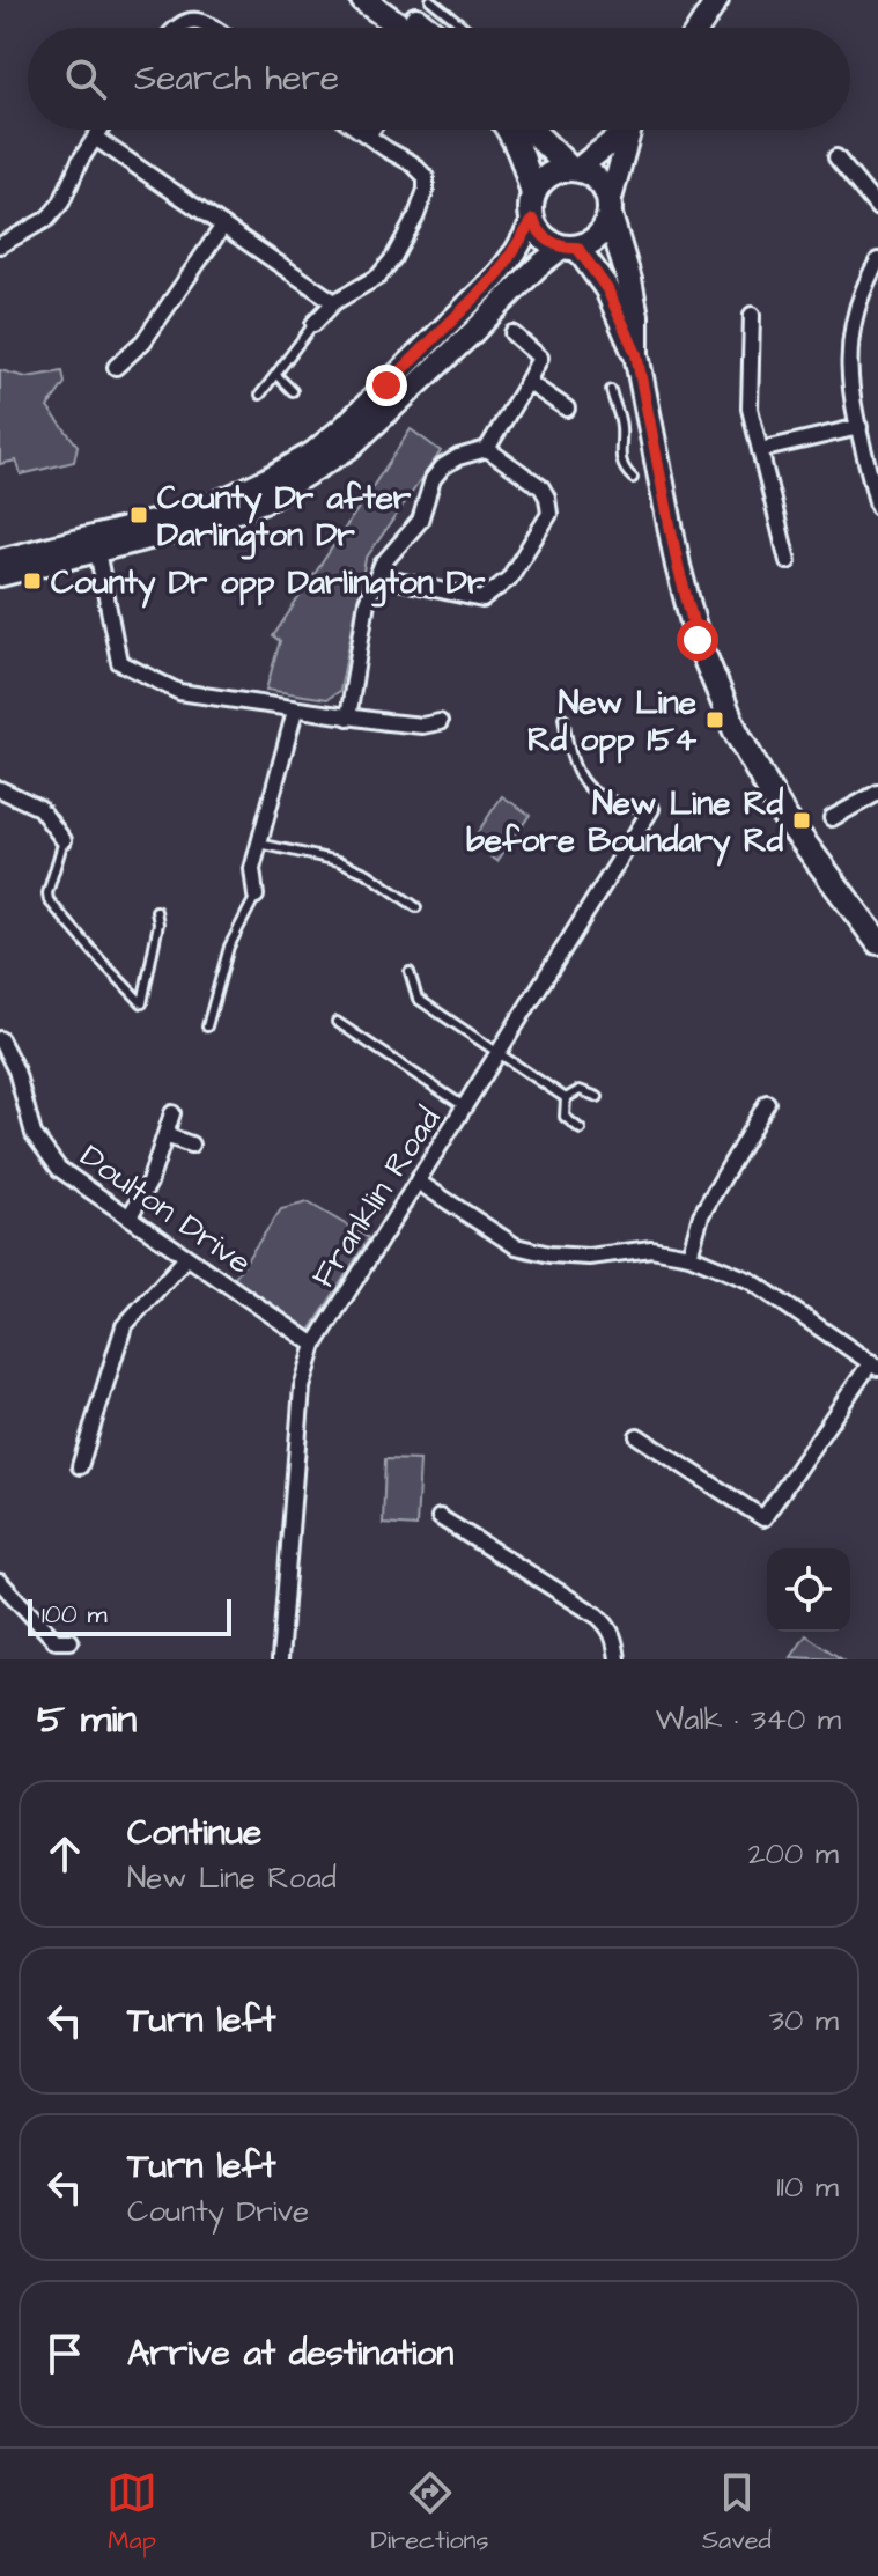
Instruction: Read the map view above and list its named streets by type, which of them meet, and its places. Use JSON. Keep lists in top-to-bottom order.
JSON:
{
  "streets": {
    "street": ["Franklin Road", "Doulton Drive"]
  },
  "crossings": [
    ["Franklin Road", "Doulton Drive"]
  ],
  "places": {
    "transit": [
      "County Dr after Darlington Dr",
      "County Dr opp Darlington Dr",
      "New Line Rd opp 154",
      "New Line Rd before Boundary Rd"
    ]
  },
  "scale_bar": "100 m",
  "page": {
    "search": "Search here",
    "scale": "100 m",
    "heading": ["5 min", "Walk · 340 m"],
    "list": [
      ["Continue", "New Line Road", "200 m"],
      ["Turn left", "30 m"],
      ["Turn left", "County Drive", "110 m"],
      "Arrive at destination"
    ],
    "nav": ["Map", "Directions", "Saved"]
  }
}
